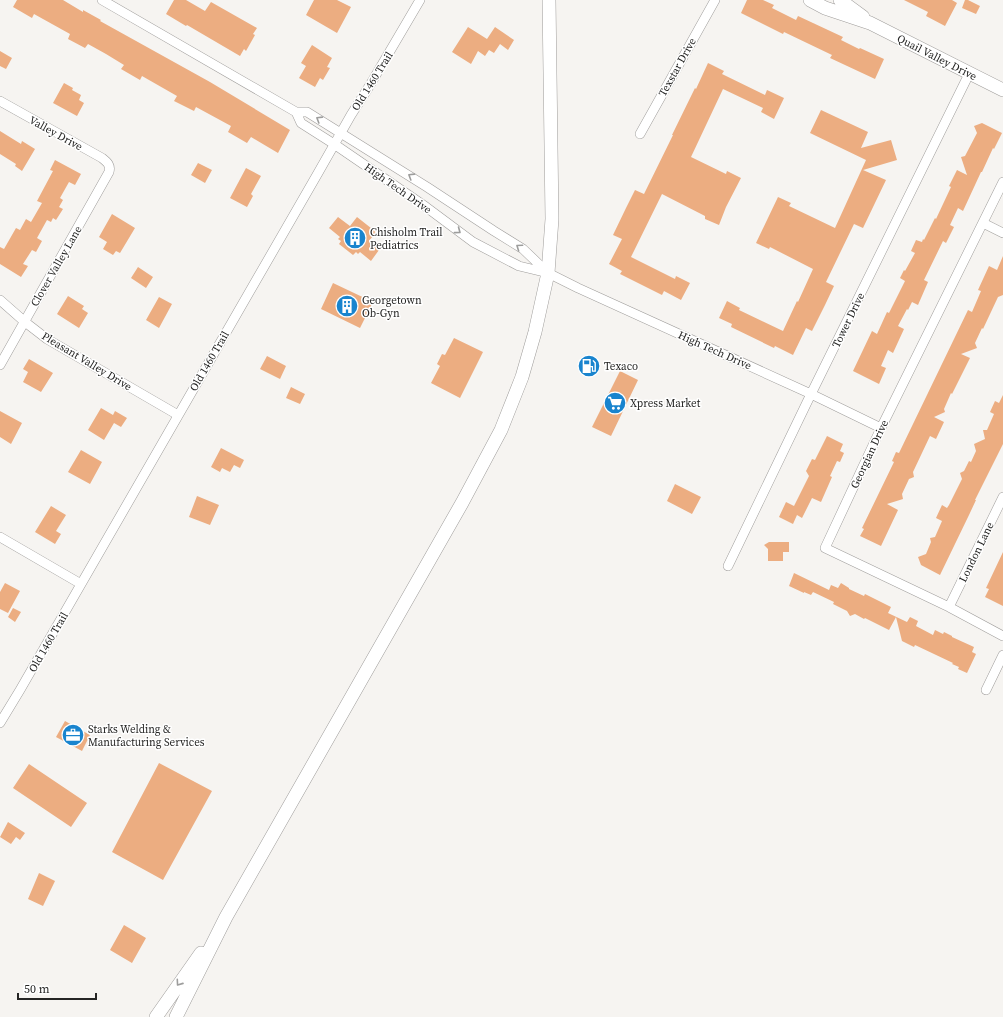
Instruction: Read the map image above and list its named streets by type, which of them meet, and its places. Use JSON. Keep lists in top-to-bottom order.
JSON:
{
  "streets": {
    "main road": ["Quail Valley Drive"],
    "street": [
      "Texstar Drive",
      "Old 1460 Trail",
      "Valley Drive",
      "High Tech Drive",
      "Clover Valley Lane",
      "Tower Drive",
      "Pleasant Valley Drive",
      "Georgian Drive",
      "London Lane"
    ]
  },
  "crossings": [
    ["Quail Valley Drive", "Tower Drive"],
    ["Old 1460 Trail", "High Tech Drive"],
    ["Old 1460 Trail", "Pleasant Valley Drive"],
    ["Valley Drive", "Clover Valley Lane"],
    ["High Tech Drive", "Tower Drive"],
    ["High Tech Drive", "Georgian Drive"],
    ["Clover Valley Lane", "Pleasant Valley Drive"],
    ["Georgian Drive", "London Lane"]
  ],
  "places": {
    "building": ["Chisholm Trail Pediatrics", "Georgetown Ob-Gyn"],
    "fuel station": ["Texaco"],
    "supermarket": ["Xpress Market"],
    "office": ["Starks Welding & Manufacturing Services"]
  },
  "scale_bar": "50 m"
}
